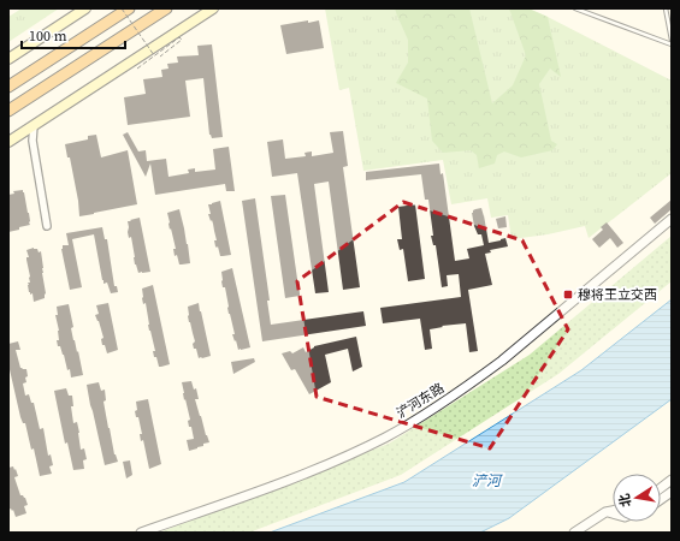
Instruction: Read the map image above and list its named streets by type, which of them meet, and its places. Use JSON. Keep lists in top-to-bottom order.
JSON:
{
  "streets": {
    "street": ["浐河东路"]
  },
  "water": ["浐河"],
  "places": {
    "transit": ["穆将王立交西"]
  },
  "scale_bar": "100 m",
  "north": "left"
}
